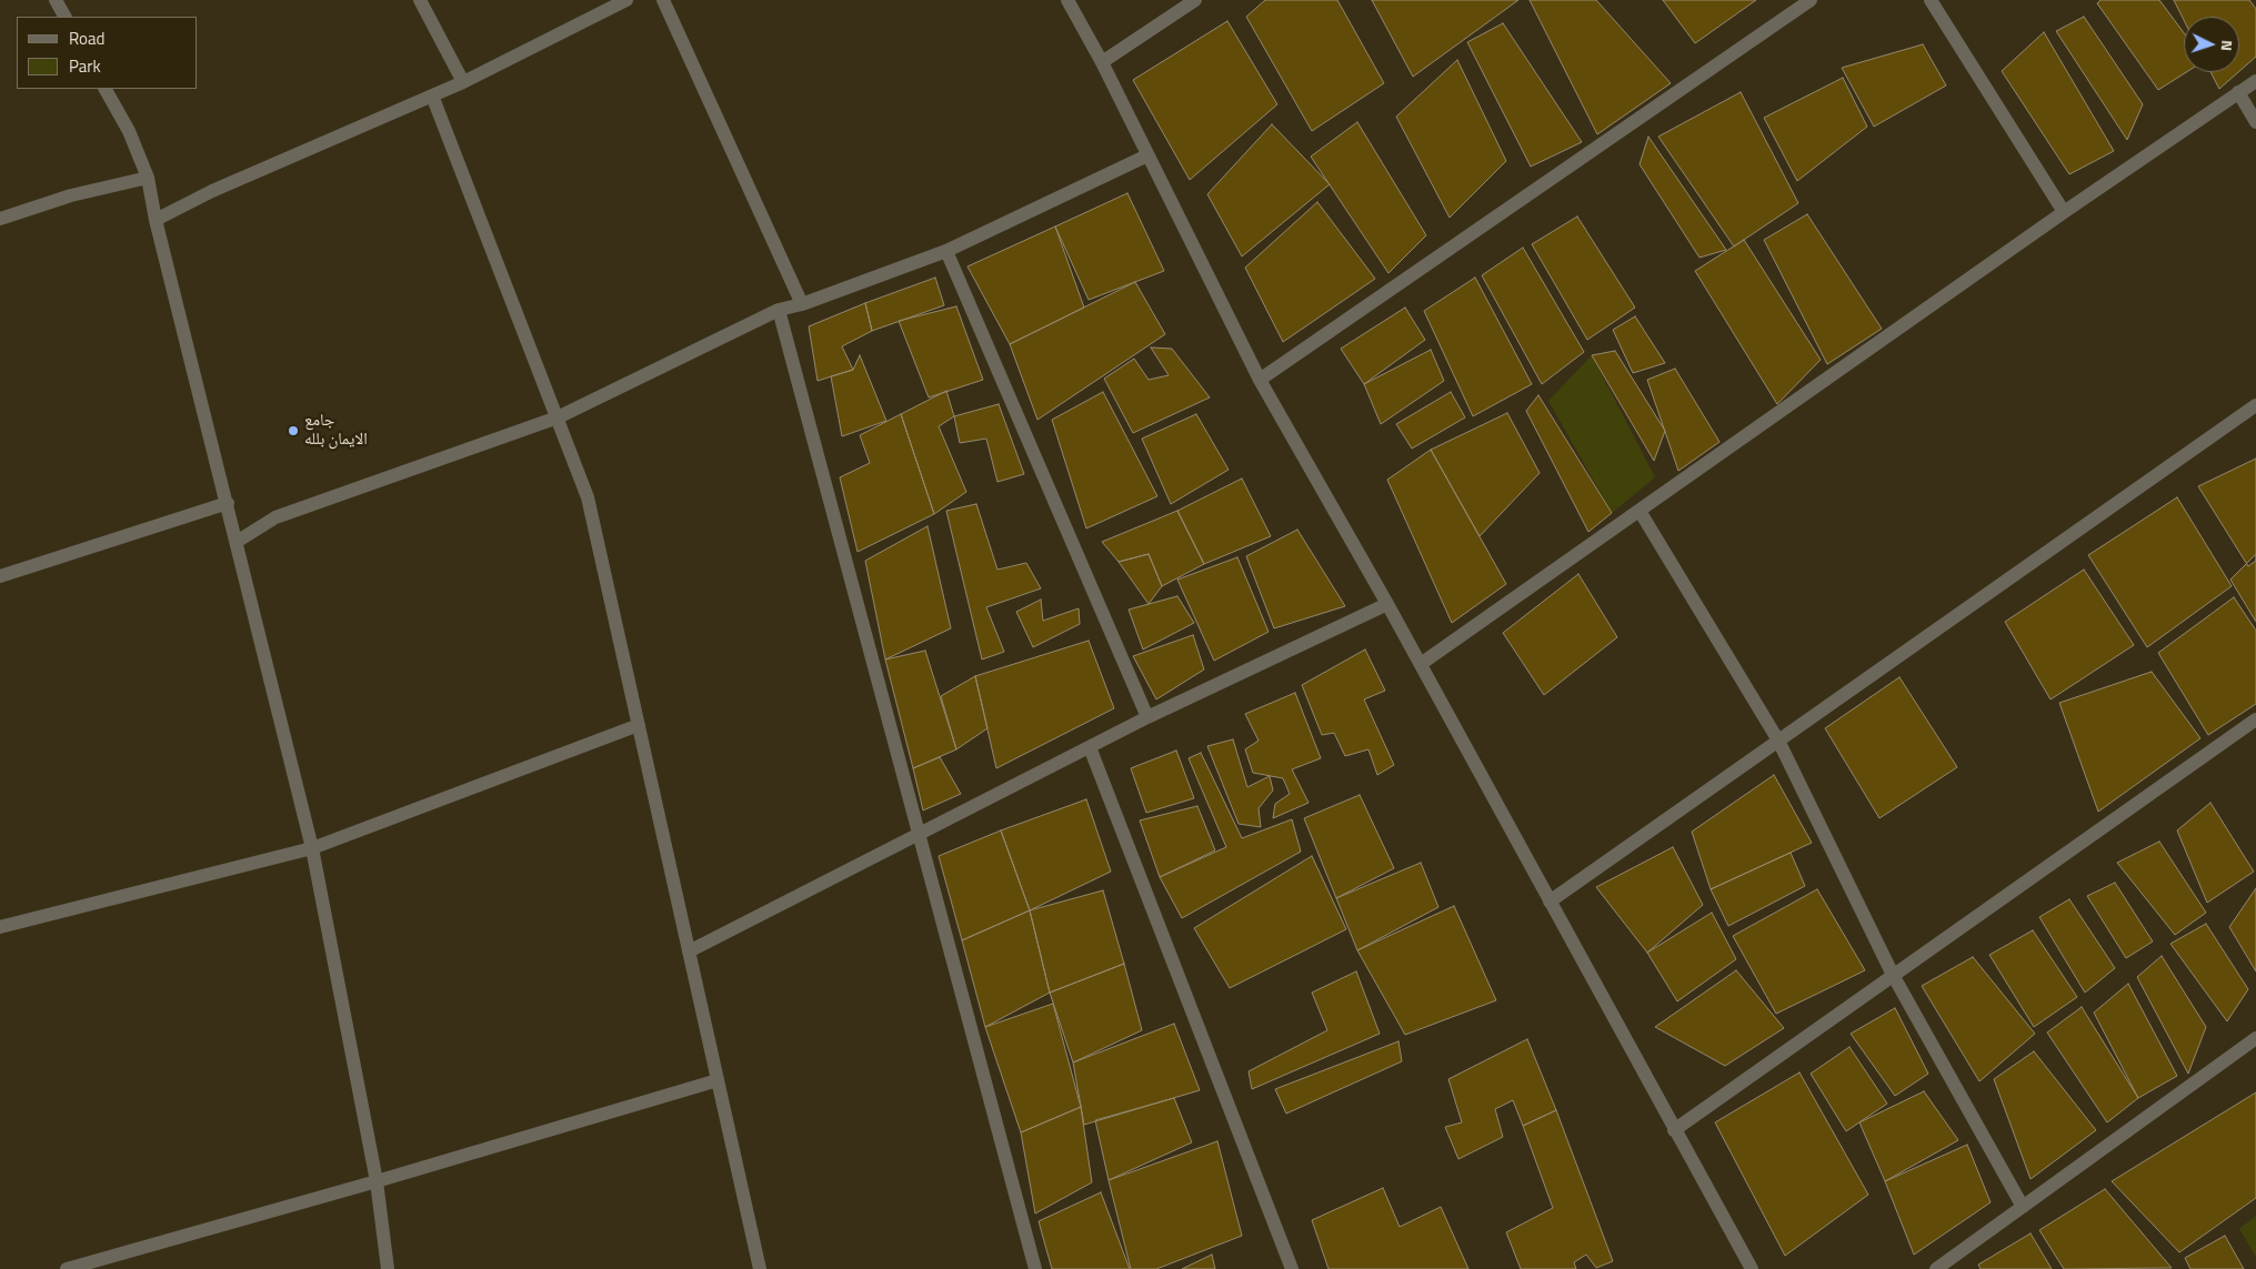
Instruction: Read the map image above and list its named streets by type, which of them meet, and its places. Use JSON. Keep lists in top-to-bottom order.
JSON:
{
  "places": ["جامع الايمان بلله"],
  "legend": ["Road", "Park"],
  "north": "right"
}
